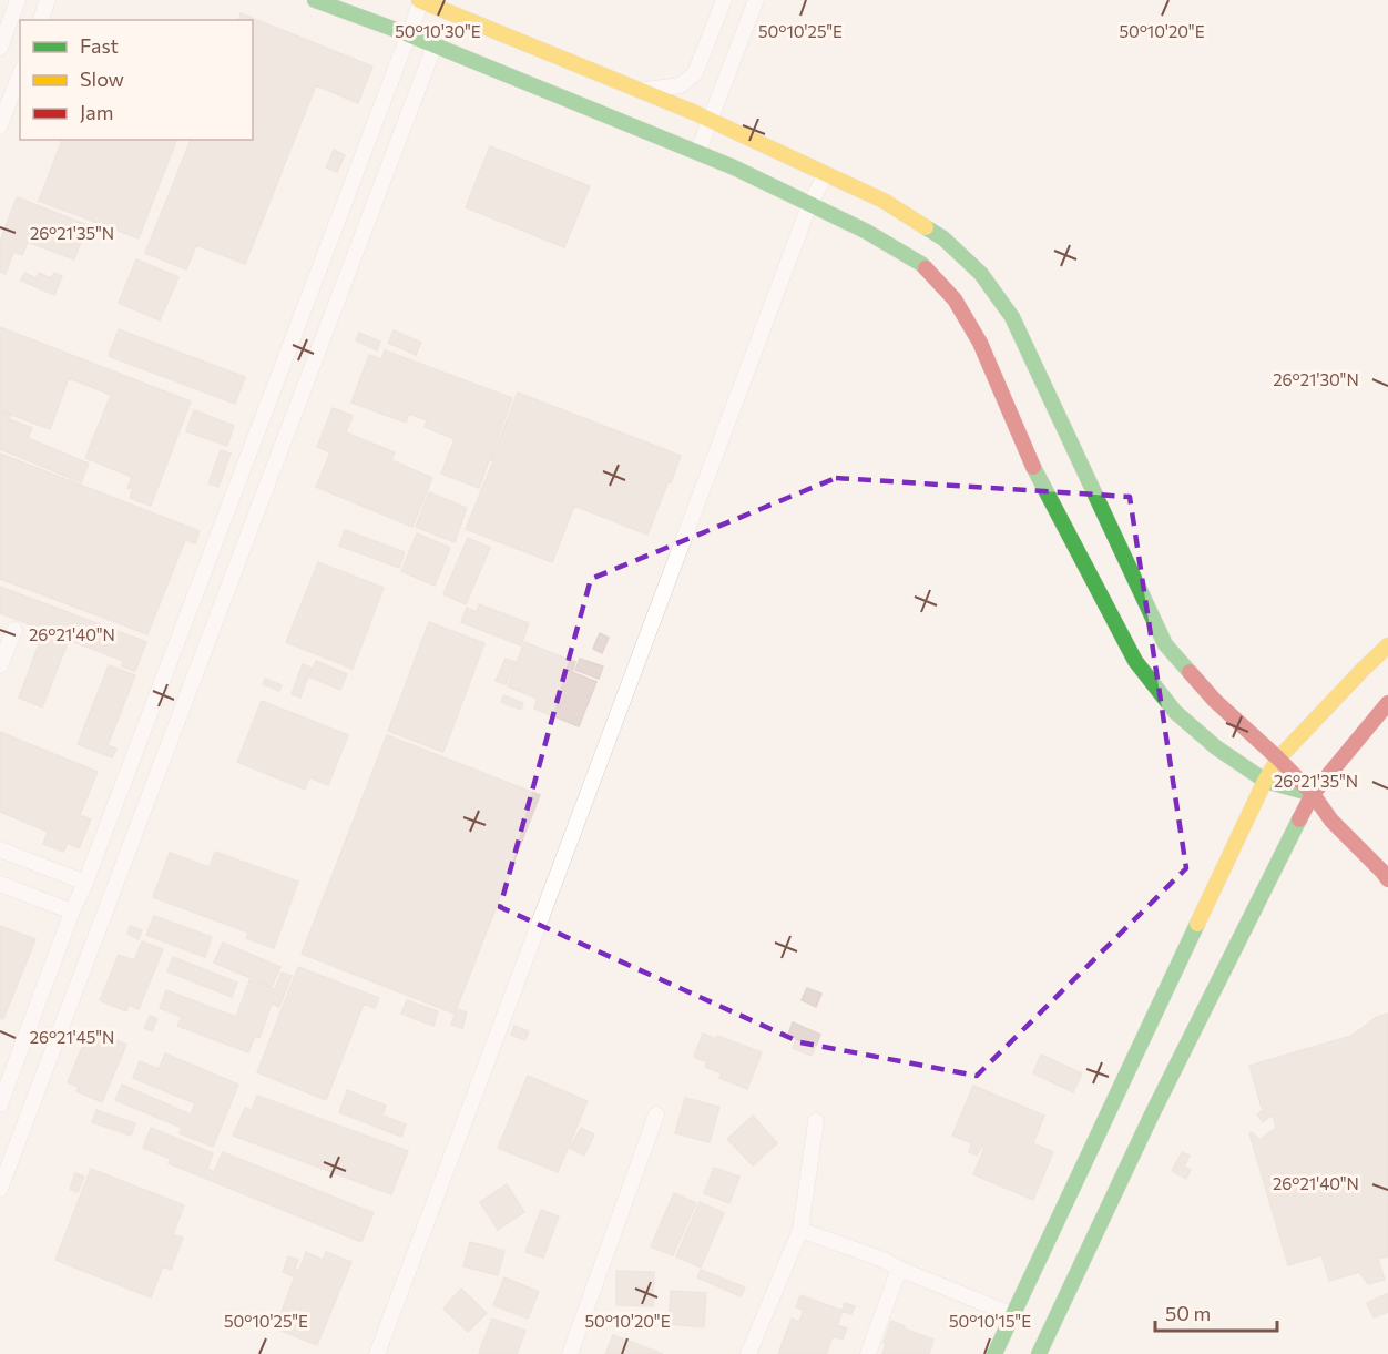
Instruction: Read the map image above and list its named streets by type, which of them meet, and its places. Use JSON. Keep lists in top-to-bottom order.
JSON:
{
  "legend": ["Fast", "Slow", "Jam"],
  "scale_bar": "50 m",
  "coordinates": [
    "50°10'30\"E",
    "50°10'25\"E",
    "50°10'20\"E",
    "26°21'35\"N",
    "26°21'30\"N",
    "26°21'40\"N",
    "26°21'45\"N",
    "50°10'15\"E"
  ]
}
